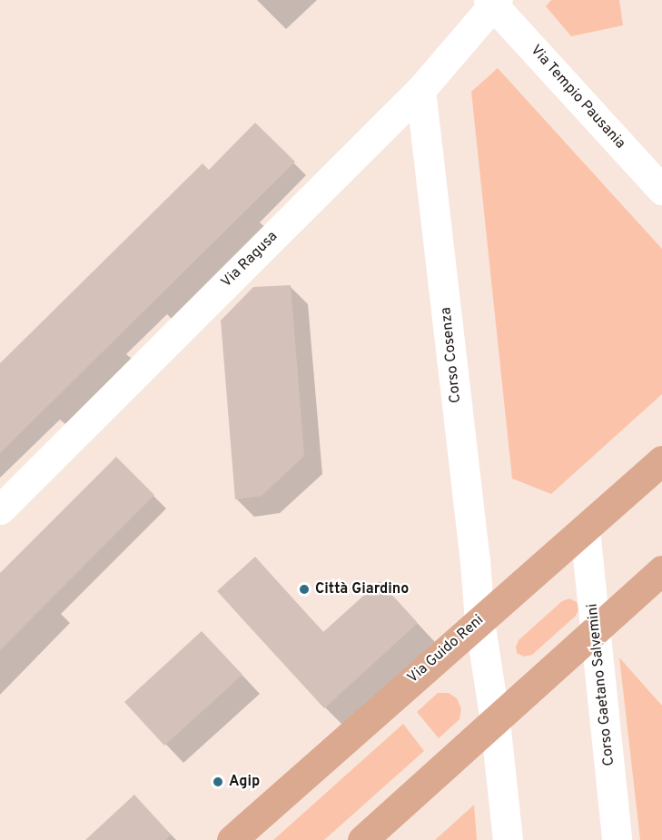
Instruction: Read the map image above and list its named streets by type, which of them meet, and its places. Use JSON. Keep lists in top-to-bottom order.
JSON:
{
  "streets": {
    "main road": ["Via Guido Reni"],
    "street": [
      "Via Tempio Pausania",
      "Via Ragusa",
      "Corso Cosenza",
      "Corso Gaetano Salvemini"
    ]
  },
  "crossings": [
    ["Via Tempio Pausania", "Via Ragusa"],
    ["Via Ragusa", "Corso Cosenza"],
    ["Corso Cosenza", "Via Guido Reni"],
    ["Via Guido Reni", "Corso Gaetano Salvemini"]
  ],
  "places": ["Città Giardino", "Agip"]
}
